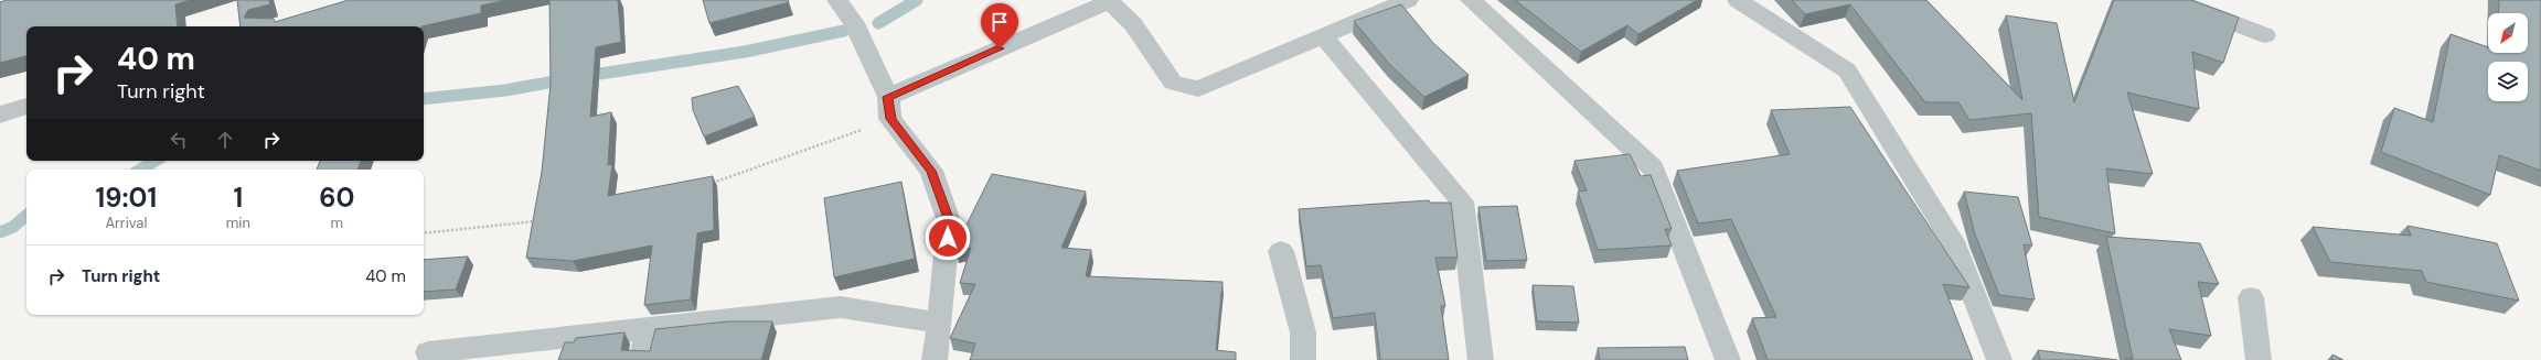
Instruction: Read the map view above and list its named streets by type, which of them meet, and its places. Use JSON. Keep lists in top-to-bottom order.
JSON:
{
  "north": "bottom left",
  "page": {
    "turn": ["40 m", "Turn right"],
    "eta": [
      "19:01",
      "Arrival",
      "1",
      "min",
      "60",
      "m"
    ],
    "list": [
      {
        "name": "Turn right",
        "value": "40 m"
      }
    ]
  }
}
